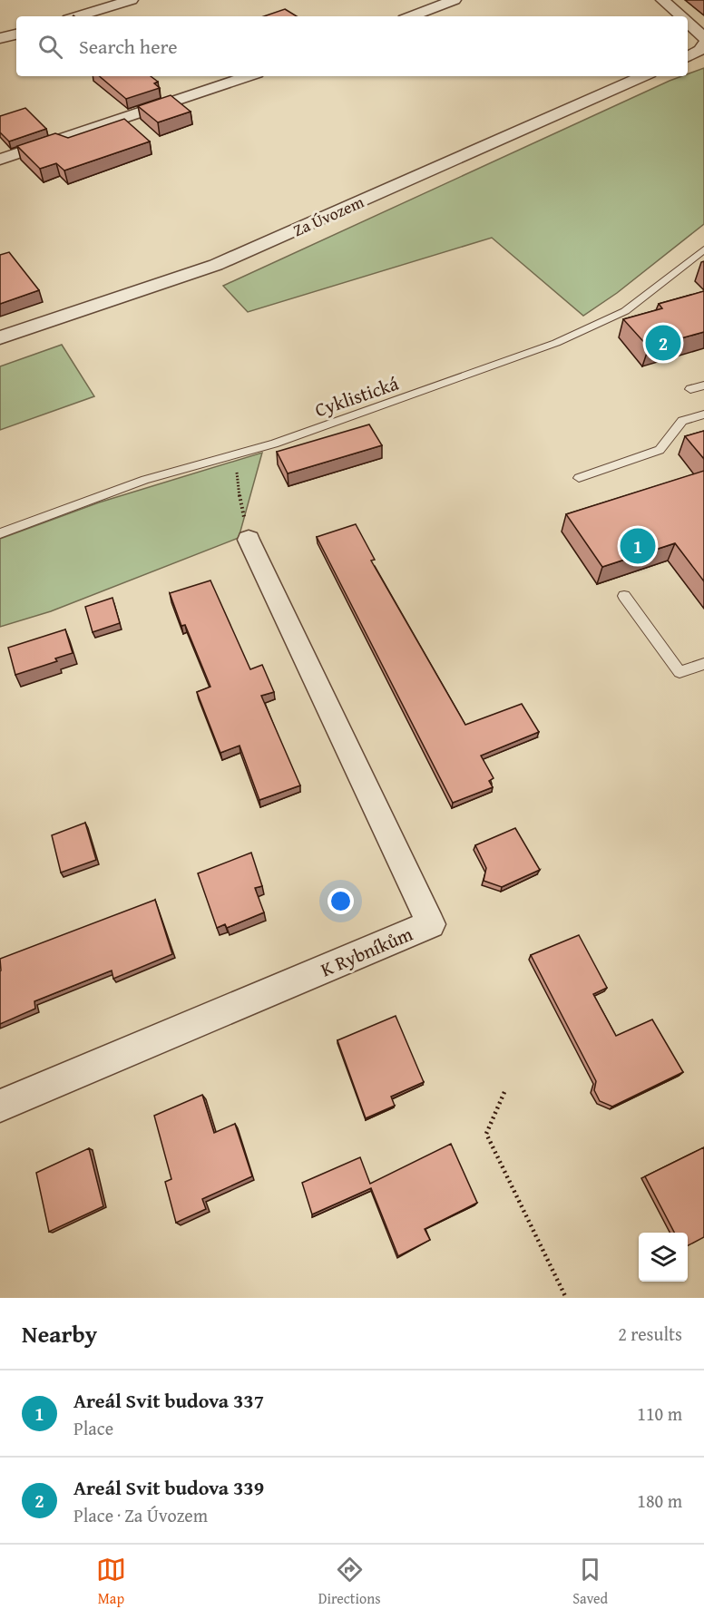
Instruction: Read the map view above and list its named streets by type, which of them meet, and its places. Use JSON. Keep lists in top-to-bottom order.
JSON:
{
  "streets": {
    "street": ["Za Úvozem", "K Rybníkům"],
    "lane": ["Cyklistická"]
  },
  "page": {
    "search": "Search here",
    "pins": ["2", "1"],
    "heading": ["Nearby", "2 results"],
    "list": [
      {
        "mark": "1",
        "name": "Areál Svit budova 337",
        "note": "Place",
        "value": "110 m"
      },
      {
        "mark": "2",
        "name": "Areál Svit budova 339",
        "note": "Place · Za Úvozem",
        "value": "180 m"
      }
    ],
    "nav": ["Map", "Directions", "Saved"]
  }
}
